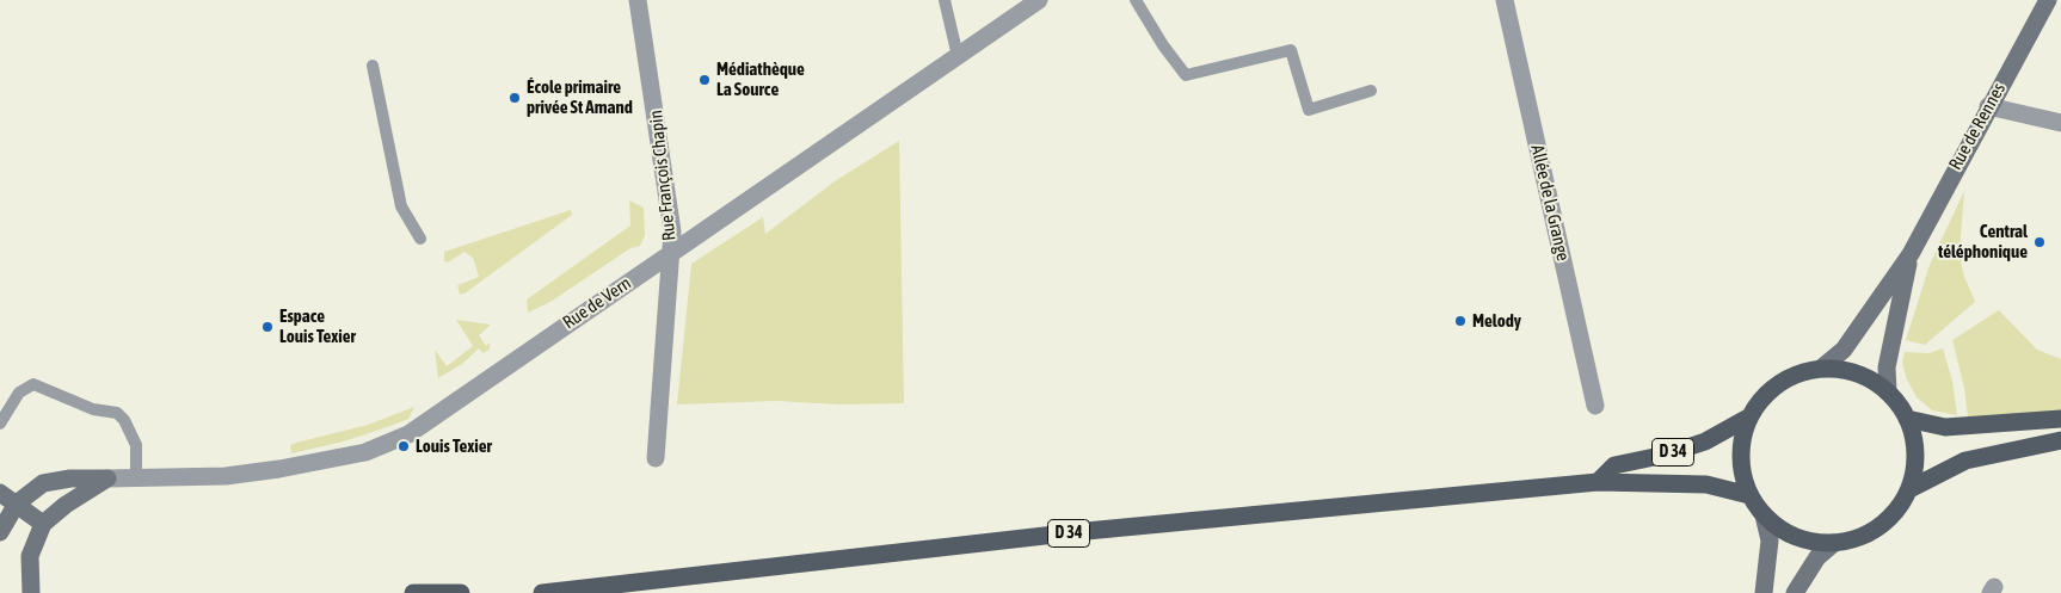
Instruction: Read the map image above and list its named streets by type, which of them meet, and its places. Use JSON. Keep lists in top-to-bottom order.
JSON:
{
  "streets": {
    "main road": ["Rue de Rennes", "Rue de Vern", "D 34"],
    "street": ["Rue François Chapin", "Allée de la Grange"]
  },
  "crossings": [
    ["Rue François Chapin", "Rue de Vern"]
  ],
  "places": [
    "Médiathèque La Source",
    "École primaire privée St Amand",
    "Central téléphonique",
    "Melody",
    "Espace Louis Texier",
    "Louis Texier"
  ]
}
